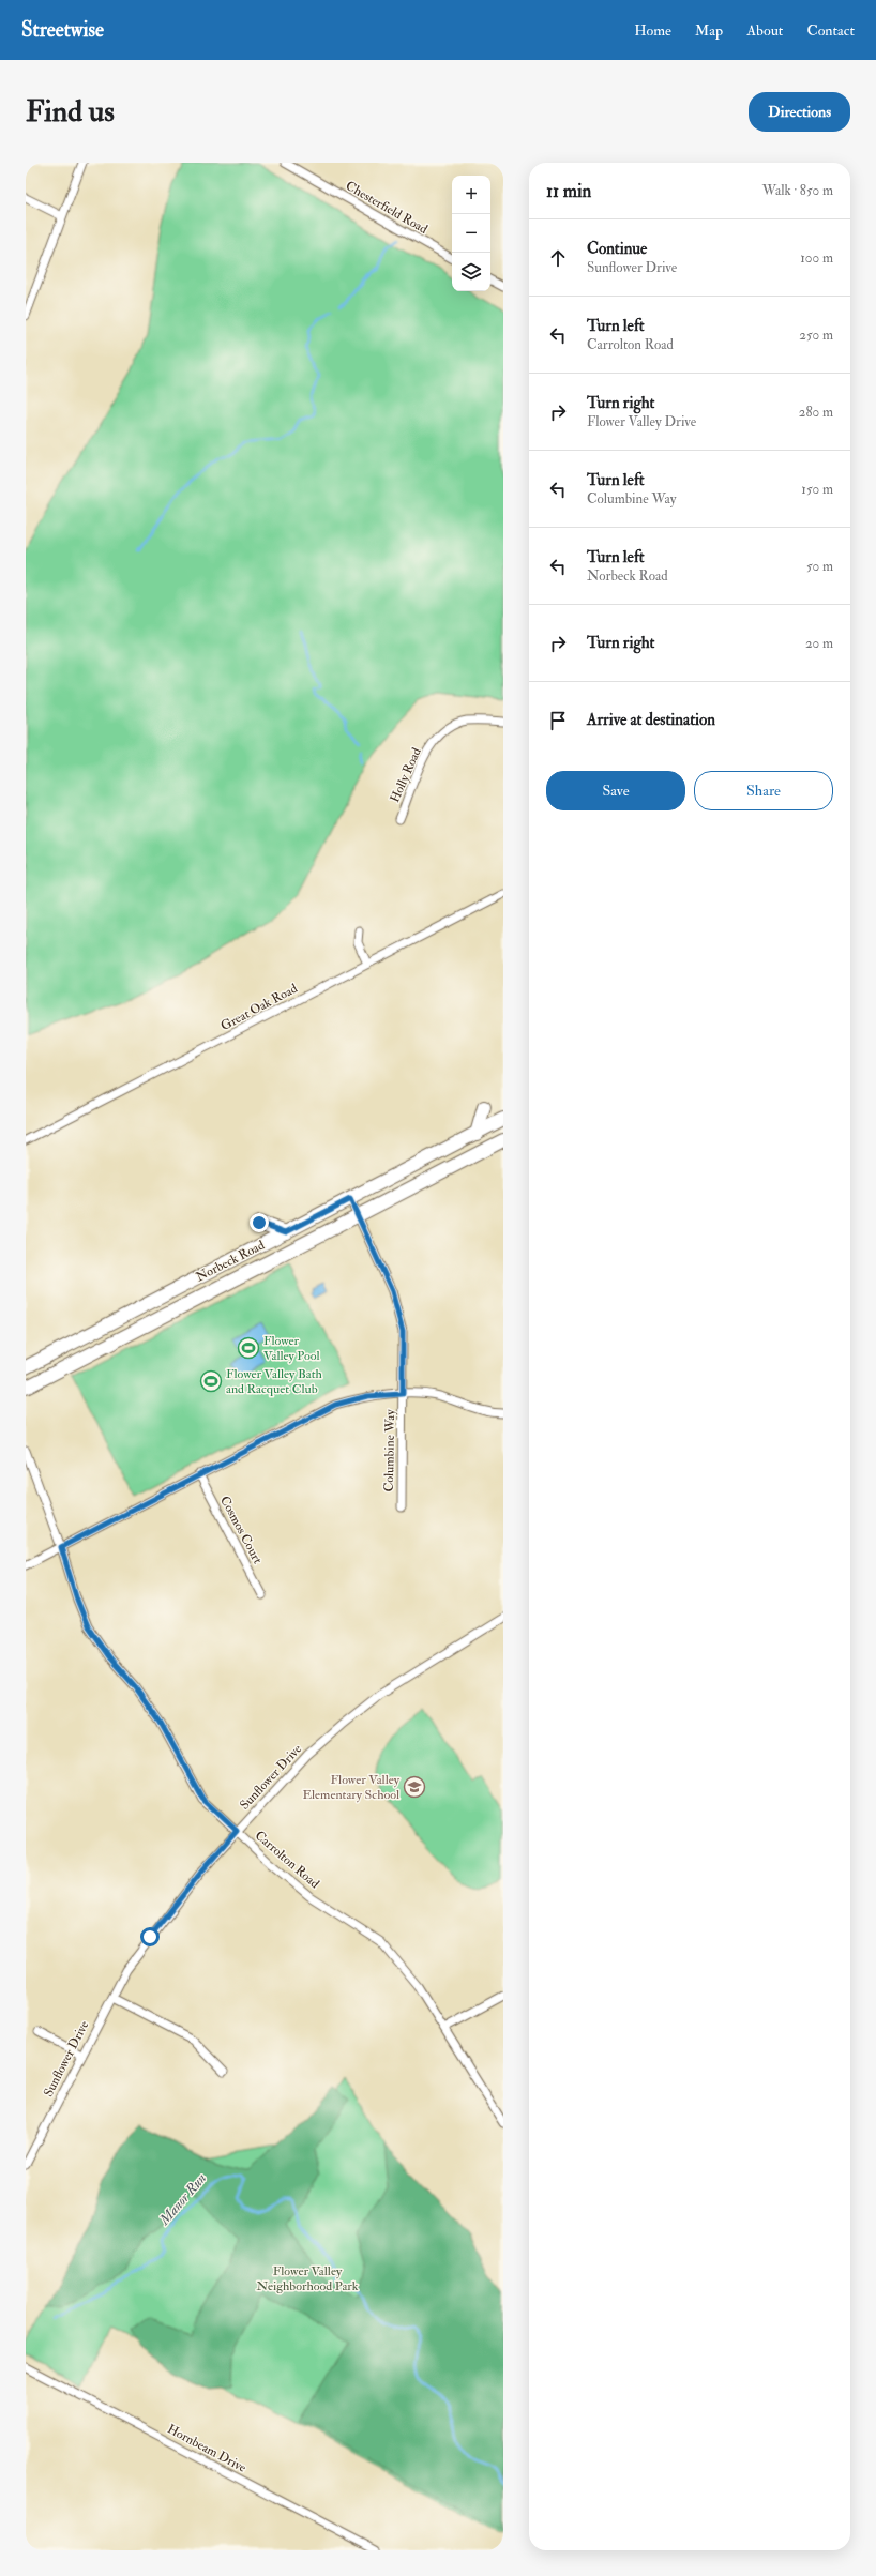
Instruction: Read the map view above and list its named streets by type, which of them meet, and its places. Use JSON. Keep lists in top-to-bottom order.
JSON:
{
  "streets": {
    "main road": ["Norbeck Road"],
    "street": [
      "Chesterfield Road",
      "Holly Road",
      "Great Oak Road",
      "Columbine Way",
      "Cosmos Court",
      "Sunflower Drive",
      "Carrolton Road",
      "Hornbeam Drive"
    ]
  },
  "crossings": [
    ["Norbeck Road", "Columbine Way"],
    ["Sunflower Drive", "Carrolton Road"]
  ],
  "water": ["Manor Run"],
  "parks": ["Flower Valley Neighborhood Park"],
  "places": {
    "sports": ["Flower Valley Pool", "Flower Valley Bath and Racquet Club"],
    "school or university": ["Flower Valley Elementary School"]
  },
  "page": {
    "header": "Streetwise",
    "nav": [
      "Home",
      "Map",
      "About",
      "Contact"
    ],
    "buttons": [
      "Directions",
      ["Save", "Share"]
    ],
    "title": "Find us",
    "heading": ["11 min", "Walk · 850 m"],
    "map_buttons": ["+", "−"],
    "list": [
      ["Continue", "Sunflower Drive", "100 m"],
      ["Turn left", "Carrolton Road", "250 m"],
      ["Turn right", "Flower Valley Drive", "280 m"],
      ["Turn left", "Columbine Way", "150 m"],
      ["Turn left", "Norbeck Road", "50 m"],
      ["Turn right", "20 m"],
      "Arrive at destination"
    ]
  }
}
